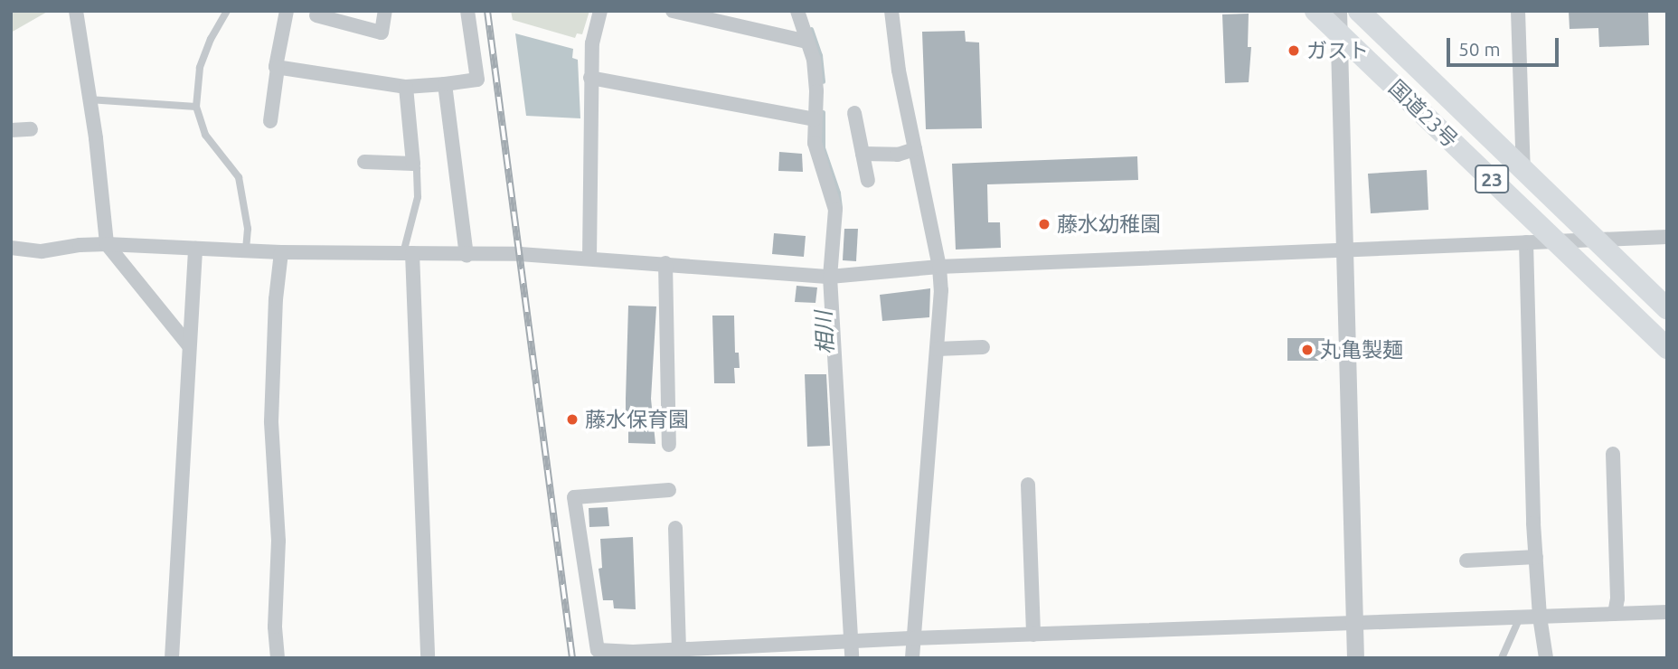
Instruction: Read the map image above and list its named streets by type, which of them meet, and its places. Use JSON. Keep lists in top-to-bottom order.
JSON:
{
  "streets": {
    "highway": ["国道23号", "23"]
  },
  "water": ["相川"],
  "places": [
    "ガスト",
    "藤水幼稚園",
    "丸亀製麺",
    "藤水保育園"
  ],
  "scale_bar": "50 m"
}
